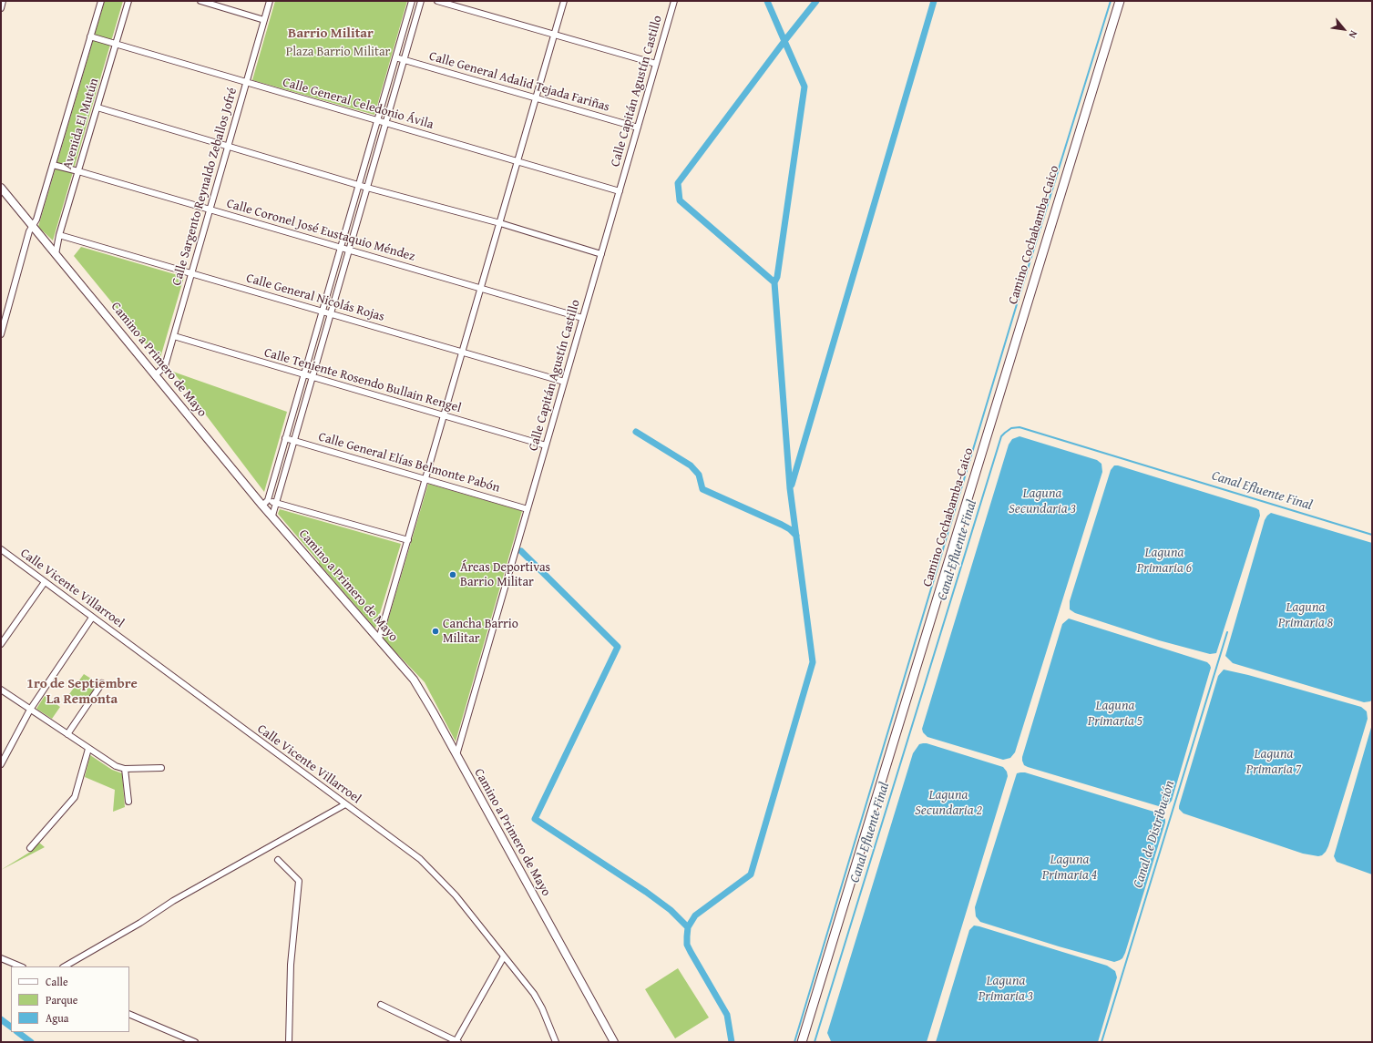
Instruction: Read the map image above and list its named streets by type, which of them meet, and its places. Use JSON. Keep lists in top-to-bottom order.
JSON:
{
  "streets": {
    "main road": ["Camino Cochabamba-Caico", "Camino a Primero de Mayo"],
    "street": [
      "Calle General Adalid Tejada Fariñas",
      "Calle Capitán Agustín Castillo",
      "Calle General Celedonio Ávila",
      "Avenida El Mutún",
      "Calle Sargento Reynaldo Zeballos Jofré",
      "Calle Coronel José Eustaquio Méndez",
      "Calle General Nicolás Rojas",
      "Calle Teniente Rosendo Bullain Rengel",
      "Calle General Elías Belmonte Pabón",
      "Calle Vicente Villarroel"
    ]
  },
  "crossings": [
    ["Calle General Adalid Tejada Fariñas", "Calle Capitán Agustín Castillo"],
    ["Calle Capitán Agustín Castillo", "Calle General Celedonio Ávila"],
    ["Calle Capitán Agustín Castillo", "Calle Coronel José Eustaquio Méndez"],
    ["Calle Capitán Agustín Castillo", "Calle General Nicolás Rojas"],
    ["Calle Capitán Agustín Castillo", "Camino a Primero de Mayo"],
    ["Calle Capitán Agustín Castillo", "Calle Teniente Rosendo Bullain Rengel"],
    ["Calle Capitán Agustín Castillo", "Calle General Elías Belmonte Pabón"],
    ["Calle General Celedonio Ávila", "Avenida El Mutún"],
    ["Calle General Celedonio Ávila", "Calle Sargento Reynaldo Zeballos Jofré"],
    ["Avenida El Mutún", "Calle Coronel José Eustaquio Méndez"],
    ["Avenida El Mutún", "Calle General Nicolás Rojas"],
    ["Avenida El Mutún", "Camino a Primero de Mayo"],
    ["Calle Sargento Reynaldo Zeballos Jofré", "Calle Coronel José Eustaquio Méndez"],
    ["Calle Sargento Reynaldo Zeballos Jofré", "Calle General Nicolás Rojas"],
    ["Calle Sargento Reynaldo Zeballos Jofré", "Camino a Primero de Mayo"],
    ["Calle Sargento Reynaldo Zeballos Jofré", "Calle Teniente Rosendo Bullain Rengel"]
  ],
  "districts": ["Barrio Militar", "1ro de Septiembre La Remonta"],
  "water": [
    "Canal Efluente Final",
    "Laguna Secundaria 3",
    "Laguna Primaria 6",
    "Laguna Primaria 8",
    "Laguna Primaria 5",
    "Laguna Primaria 7",
    "Laguna Secundaria 2",
    "Canal de Distribución",
    "Laguna Primaria 4",
    "Laguna Primaria 3"
  ],
  "parks": ["Plaza Barrio Militar"],
  "places": ["Áreas Deportivas Barrio Militar", "Cancha Barrio Militar"],
  "legend": ["Calle", "Parque", "Agua"],
  "north": "bottom right"
}
